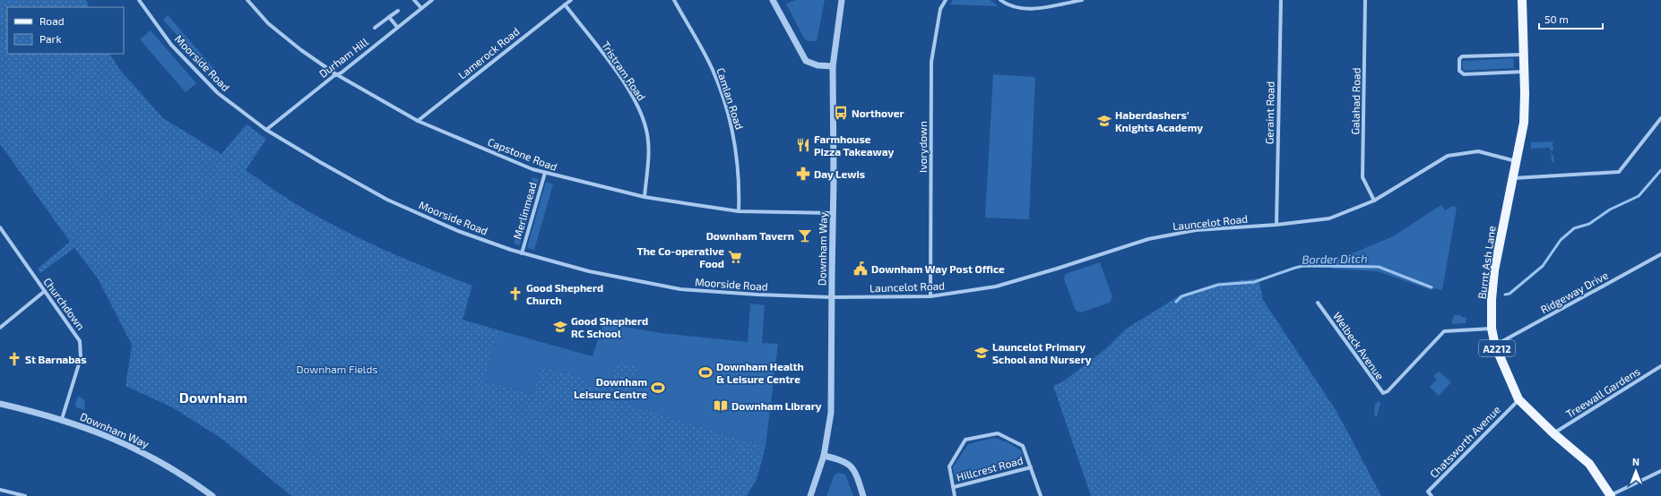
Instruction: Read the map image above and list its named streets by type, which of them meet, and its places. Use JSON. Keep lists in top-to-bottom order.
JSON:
{
  "streets": {
    "main road": ["Burnt Ash Lane", "A2212"],
    "street": [
      "Lamerock Road",
      "Durham Hill",
      "Moorside Road",
      "Tristram Road",
      "Camlan Road",
      "Galahad Road",
      "Geraint Road",
      "Ivorydown",
      "Capstone Road",
      "Merlinmead",
      "Launcelot Road",
      "Downham Way",
      "Ridgeway Drive",
      "Churchdown",
      "Welbeck Avenue",
      "Treewall Gardens",
      "Chatsworth Avenue",
      "Hillcrest Road"
    ]
  },
  "crossings": [
    ["Lamerock Road", "Tristram Road"],
    ["Lamerock Road", "Capstone Road"],
    ["Durham Hill", "Moorside Road"],
    ["Durham Hill", "Capstone Road"],
    ["Moorside Road", "Merlinmead"],
    ["Moorside Road", "Launcelot Road"],
    ["Moorside Road", "Downham Way"],
    ["Tristram Road", "Capstone Road"],
    ["Camlan Road", "Capstone Road"],
    ["Galahad Road", "Launcelot Road"],
    ["Geraint Road", "Launcelot Road"],
    ["Ivorydown", "Launcelot Road"],
    ["Capstone Road", "Merlinmead"],
    ["Capstone Road", "Downham Way"],
    ["Launcelot Road", "Downham Way"],
    ["Launcelot Road", "Burnt Ash Lane"],
    ["Launcelot Road", "A2212"],
    ["Downham Way", "Churchdown"],
    ["Burnt Ash Lane", "Ridgeway Drive"],
    ["Burnt Ash Lane", "Welbeck Avenue"],
    ["Burnt Ash Lane", "A2212"],
    ["Burnt Ash Lane", "Treewall Gardens"],
    ["Burnt Ash Lane", "Chatsworth Avenue"]
  ],
  "districts": ["Downham"],
  "water": ["Border Ditch"],
  "parks": ["Downham Fields"],
  "places": {
    "bus stop": ["Northover"],
    "school or university": ["Haberdashers' Knights Academy", "Good Shepherd RC School", "Launcelot Primary School and Nursery"],
    "restaurant": ["Farmhouse Pizza Takeaway"],
    "pharmacy": ["Day Lewis"],
    "bar": ["Downham Tavern"],
    "supermarket": ["The Co-operative Food"],
    "public building": ["Downham Way Post Office"],
    "church": ["Good Shepherd Church", "St Barnabas"],
    "sports": ["Downham Health & Leisure Centre", "Downham Leisure Centre"],
    "library": ["Downham Library"]
  },
  "legend": ["Road", "Park"],
  "scale_bar": "50 m",
  "north": "top"
}
